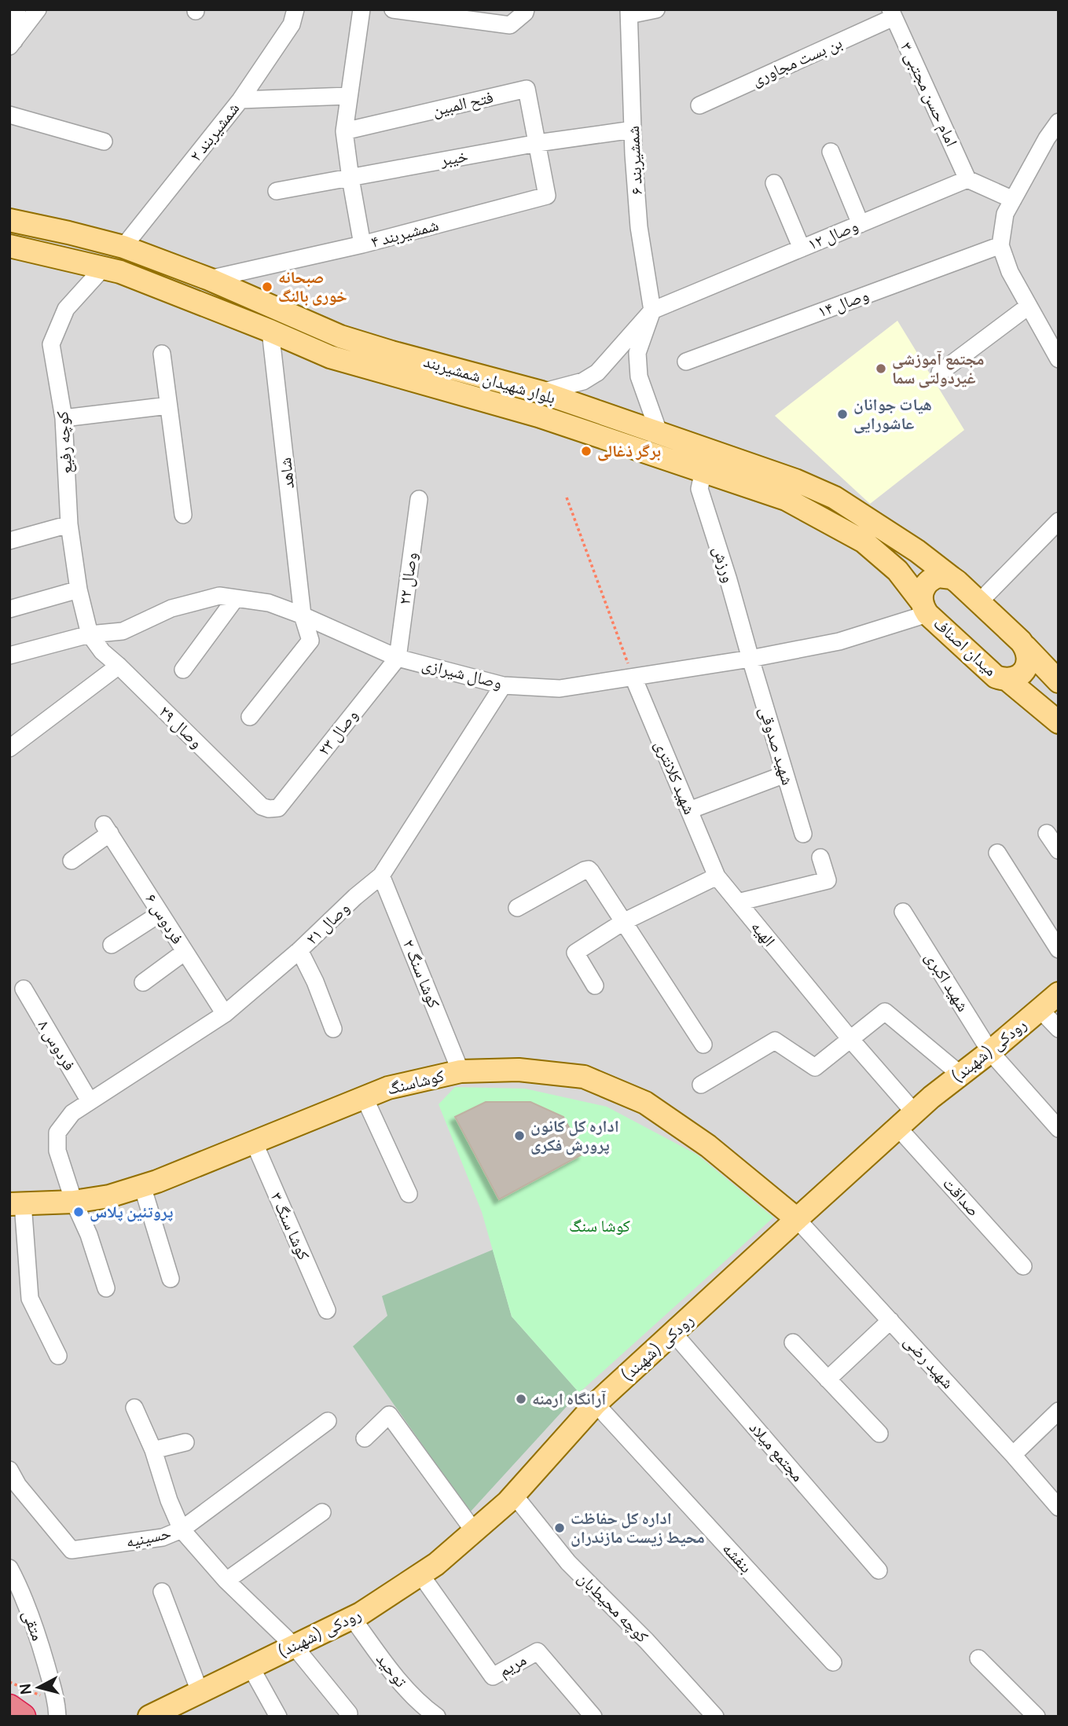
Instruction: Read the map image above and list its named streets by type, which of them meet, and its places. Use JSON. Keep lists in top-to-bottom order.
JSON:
{
  "streets": {
    "main road": [
      "بلوار شهیدان شمشیربند",
      "میدان اصناف",
      "رودکی (شهبند)",
      "کوشاسنگ"
    ],
    "street": [
      "بن بست مجاوری",
      "امام حسن مجتبی ۳",
      "فتح المبین",
      "شمشیربند ۲",
      "خیبر",
      "شمشیربند ۶",
      "شمشیربند ۴",
      "وصال ۱۲",
      "وصال ۱۴",
      "کوچه رفیع",
      "شاهد",
      "ورزش",
      "وصال ۲۲",
      "وصال شیرازی",
      "وصال ۲۹",
      "وصال ۲۳",
      "شهید صدوقی",
      "شهید کلانتری",
      "فردوس ۶",
      "وصال ۲۱",
      "الهیه",
      "کوشا سنگ ۲",
      "شهید اکبری",
      "فردوس ۸",
      "صداقت",
      "کوشا سنگ ۳",
      "شهید رضی",
      "مجتمع میلاد",
      "حسینیه",
      "بنفشه",
      "کوچه محیط‌بان",
      "متقی",
      "مریم",
      "توحید"
    ]
  },
  "crossings": [
    ["بن بست مجاوری", "امام حسن مجتبی ۳"],
    ["امام حسن مجتبی ۳", "وصال ۱۲"],
    ["فتح المبین", "خیبر"],
    ["فتح المبین", "شمشیربند ۴"],
    ["شمشیربند ۲", "بلوار شهیدان شمشیربند"],
    ["خیبر", "شمشیربند ۶"],
    ["خیبر", "شمشیربند ۴"],
    ["شمشیربند ۶", "وصال ۱۲"],
    ["شمشیربند ۶", "بلوار شهیدان شمشیربند"],
    ["شمشیربند ۴", "بلوار شهیدان شمشیربند"],
    ["بلوار شهیدان شمشیربند", "کوچه رفیع"],
    ["بلوار شهیدان شمشیربند", "شاهد"],
    ["بلوار شهیدان شمشیربند", "ورزش"],
    ["بلوار شهیدان شمشیربند", "میدان اصناف"],
    ["بلوار شهیدان شمشیربند", "وصال شیرازی"],
    ["کوچه رفیع", "وصال شیرازی"],
    ["کوچه رفیع", "وصال ۲۹"],
    ["شاهد", "وصال شیرازی"],
    ["ورزش", "وصال شیرازی"],
    ["ورزش", "شهید صدوقی"],
    ["وصال ۲۲", "وصال شیرازی"],
    ["وصال ۲۲", "وصال ۲۳"],
    ["میدان اصناف", "وصال شیرازی"],
    ["وصال شیرازی", "وصال ۲۹"],
    ["وصال شیرازی", "وصال ۲۳"],
    ["وصال شیرازی", "شهید صدوقی"],
    ["وصال شیرازی", "شهید کلانتری"],
    ["وصال شیرازی", "وصال ۲۱"],
    ["وصال ۲۹", "وصال ۲۳"],
    ["شهید کلانتری", "الهیه"],
    ["فردوس ۶", "وصال ۲۱"],
    ["وصال ۲۱", "کوشا سنگ ۲"],
    ["وصال ۲۱", "فردوس ۸"],
    ["وصال ۲۱", "کوشاسنگ"],
    ["الهیه", "رودکی (شهبند)"],
    ["کوشا سنگ ۲", "کوشاسنگ"],
    ["شهید اکبری", "رودکی (شهبند)"],
    ["رودکی (شهبند)", "کوشاسنگ"],
    ["رودکی (شهبند)", "صداقت"],
    ["رودکی (شهبند)", "شهید رضی"],
    ["رودکی (شهبند)", "مجتمع میلاد"],
    ["رودکی (شهبند)", "حسینیه"],
    ["رودکی (شهبند)", "بنفشه"],
    ["رودکی (شهبند)", "کوچه محیط‌بان"],
    ["رودکی (شهبند)", "مریم"],
    ["رودکی (شهبند)", "توحید"],
    ["کوشاسنگ", "کوشا سنگ ۳"],
    ["کوشاسنگ", "شهید رضی"]
  ],
  "parks": ["کوشا سنگ"],
  "places": [
    "صبحانه خوری بالنگ",
    "مجتمع آموزشی غیردولتی سما",
    "هیات جوانان عاشورایی",
    "برگر ذغالی",
    "اداره کل کانون پرورش فکری",
    "پروتئین پلاس",
    "آرانگاه ارمنه",
    "اداره کل حفاظت محیط زیست مازندران"
  ],
  "north": "left"
}
